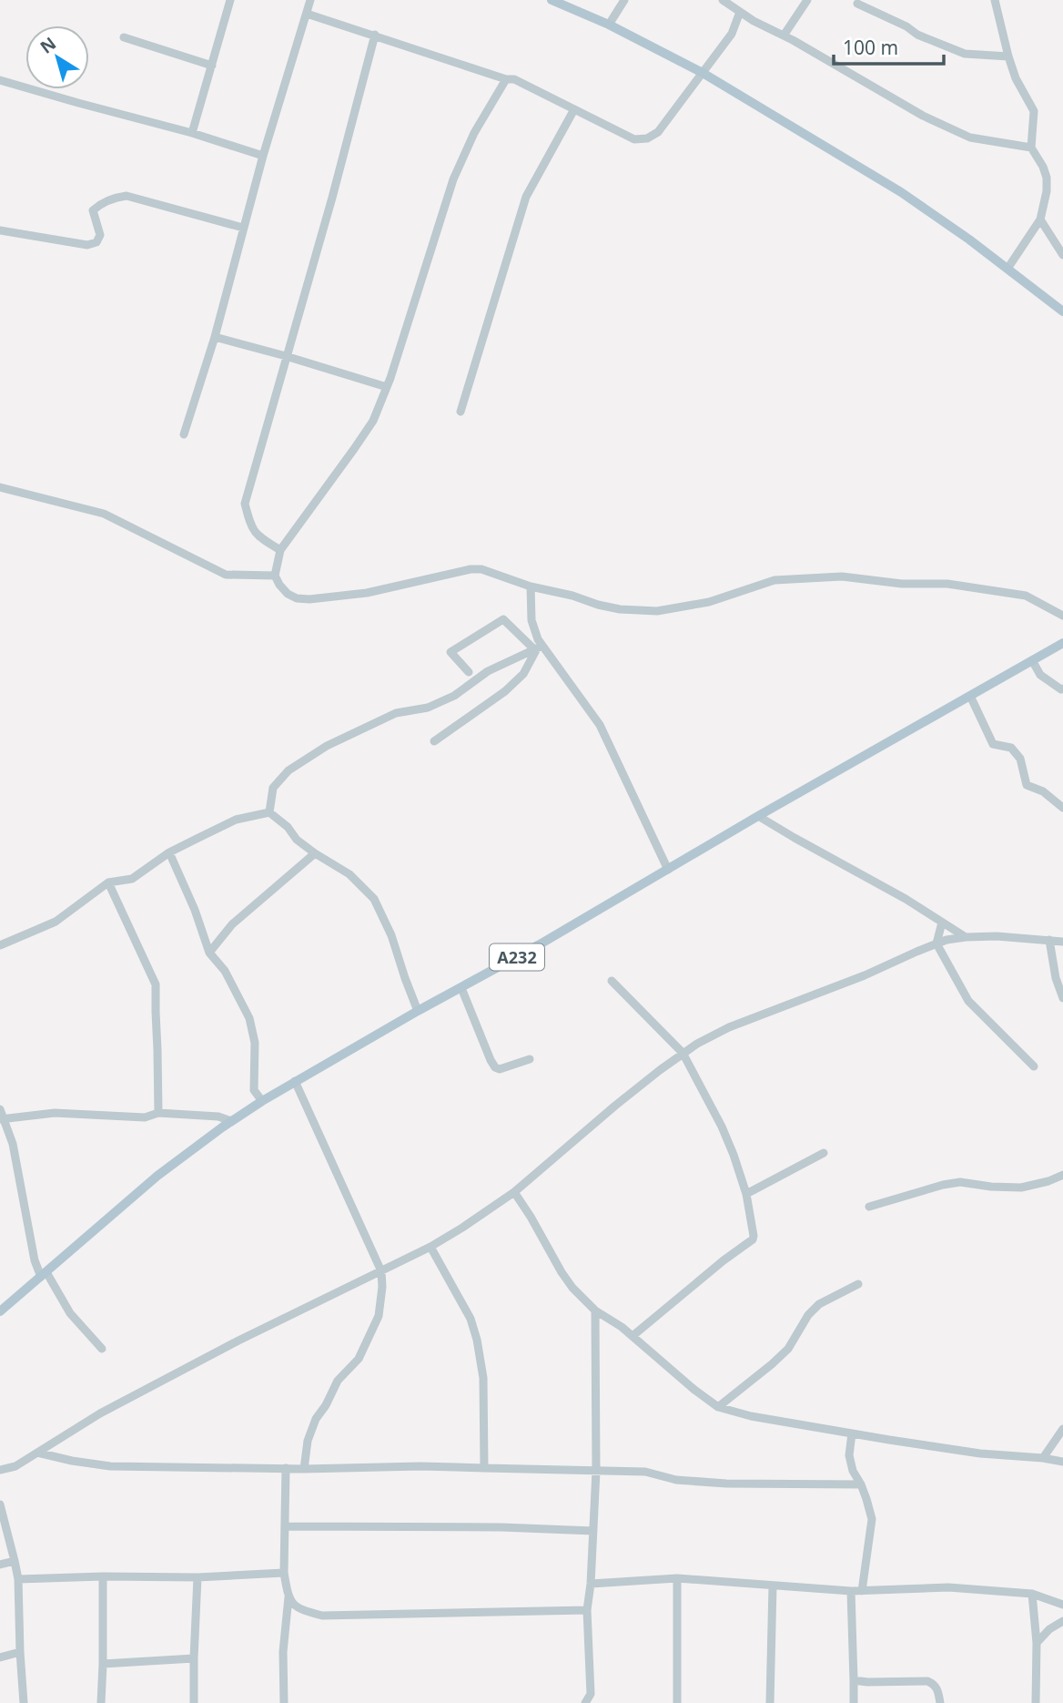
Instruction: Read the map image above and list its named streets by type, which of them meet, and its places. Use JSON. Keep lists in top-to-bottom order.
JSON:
{
  "streets": {
    "main road": ["A232"]
  },
  "scale_bar": "100 m",
  "north": "top left"
}
